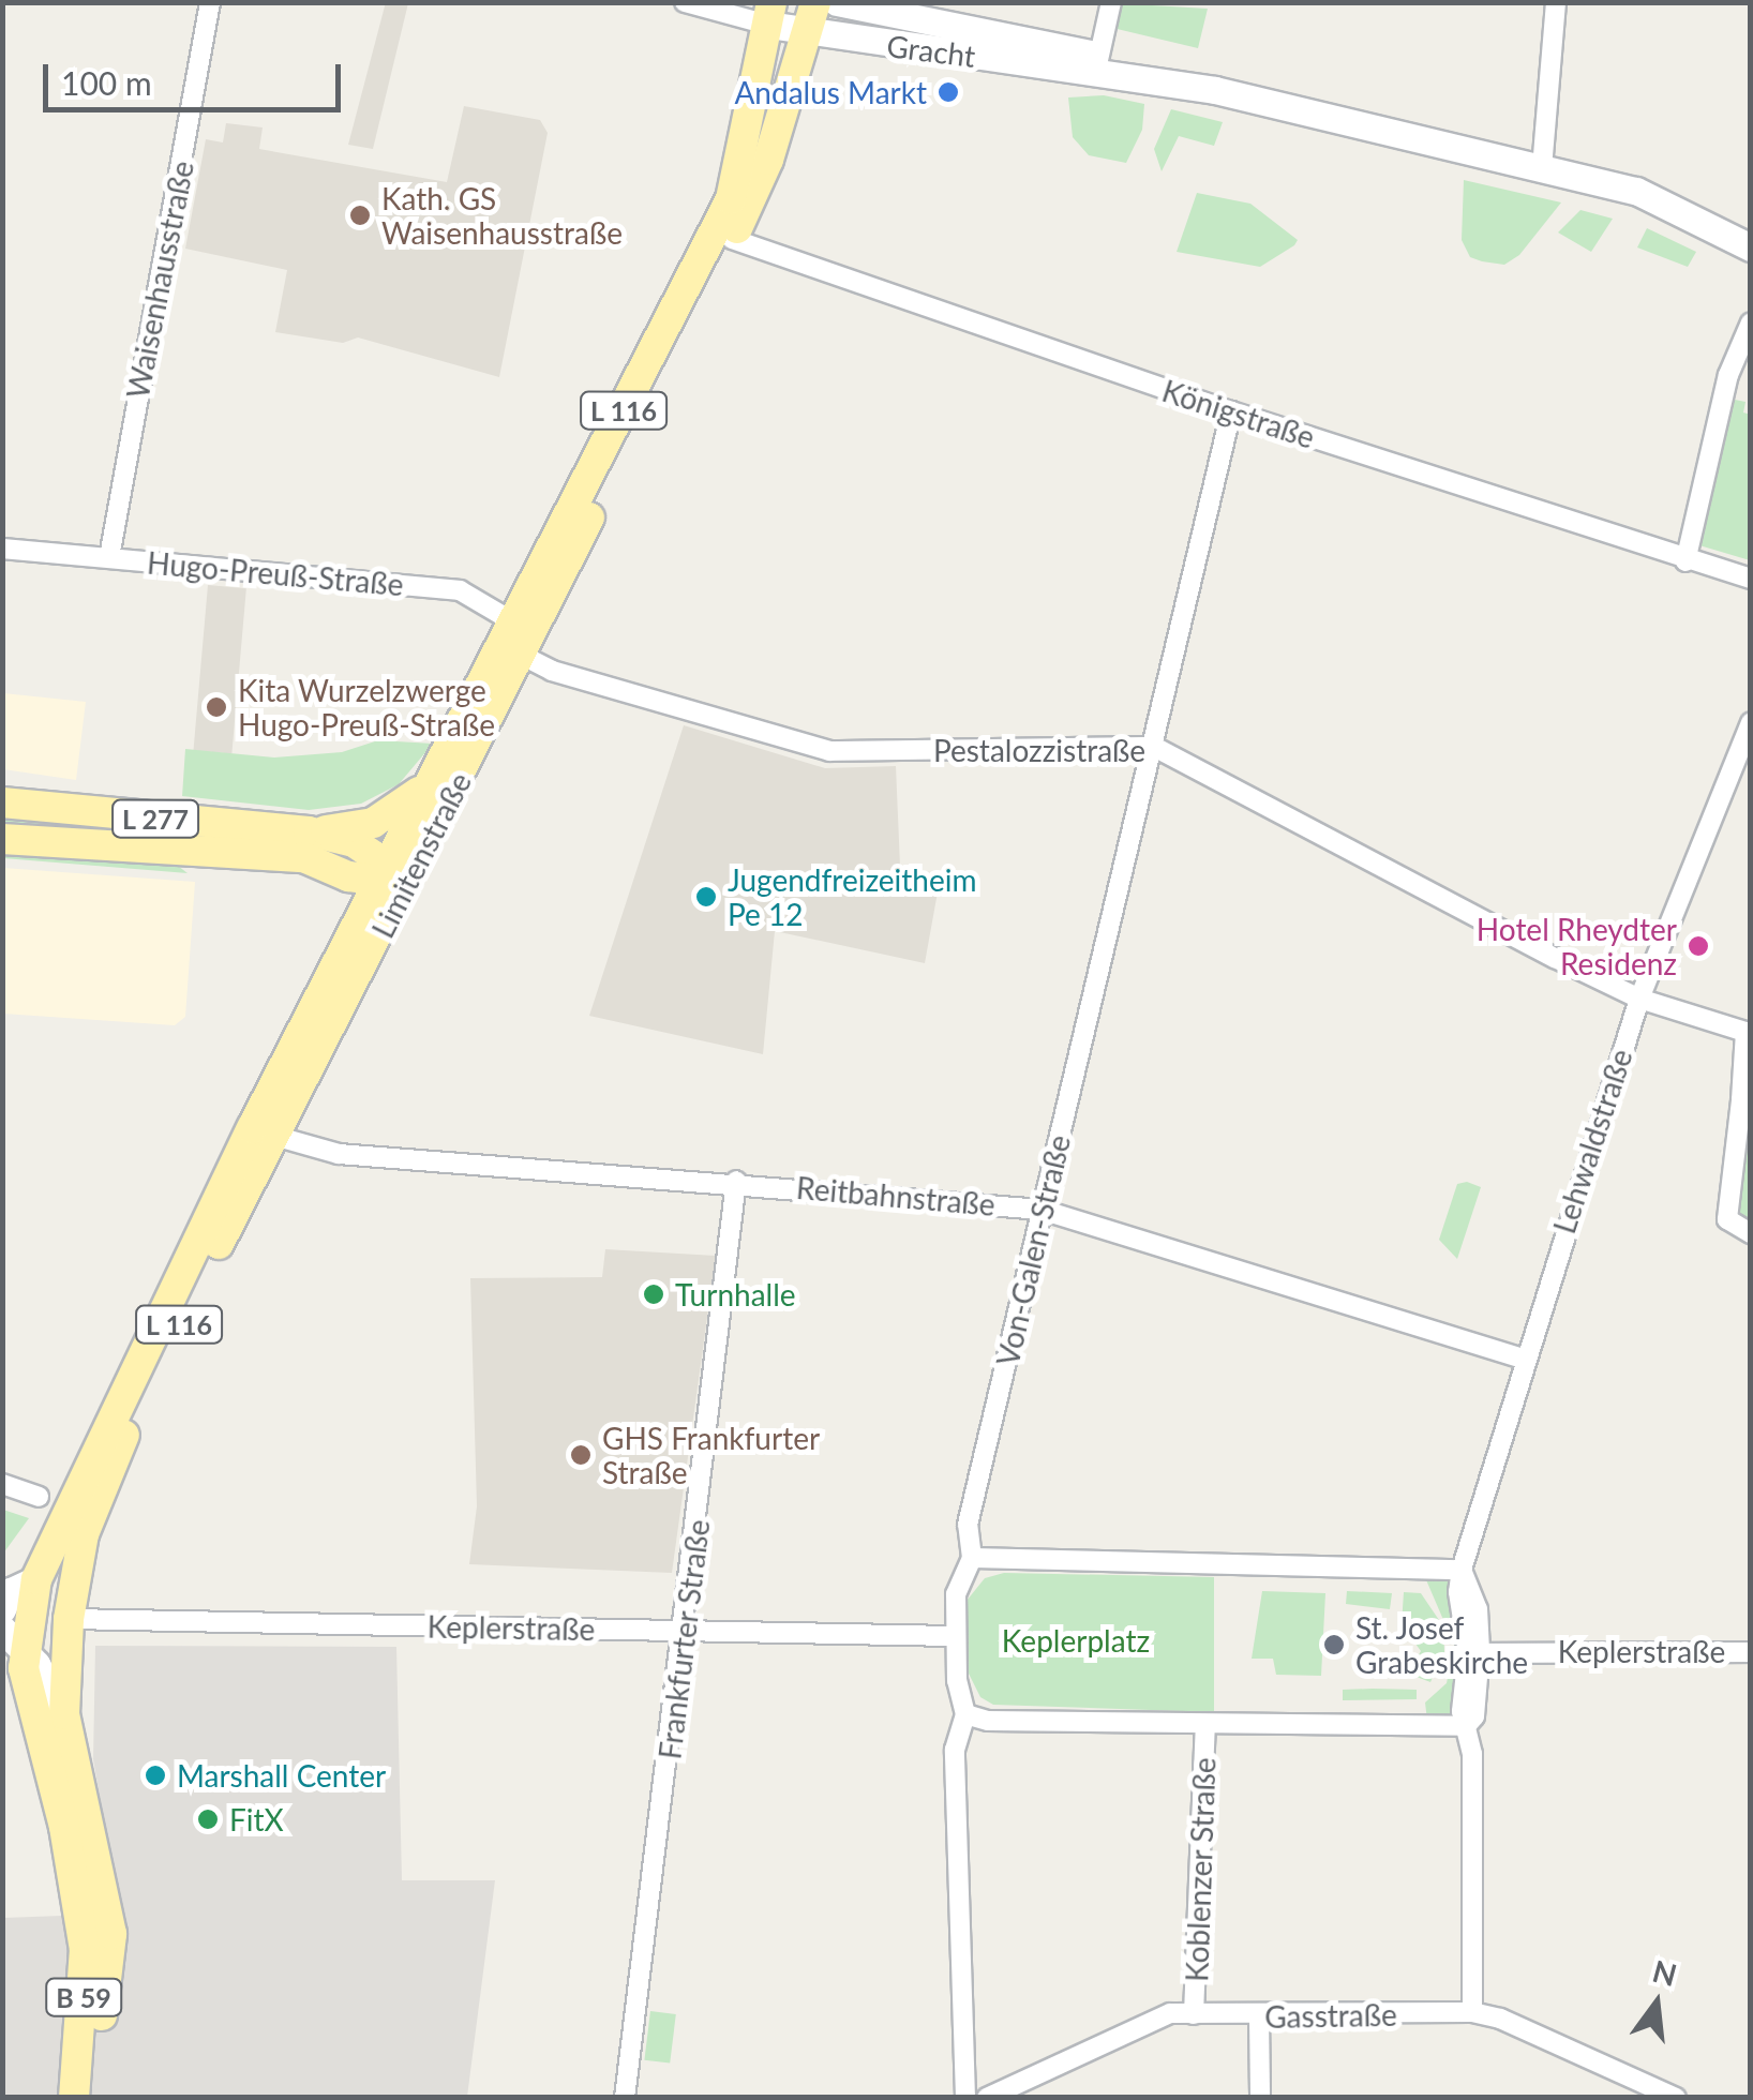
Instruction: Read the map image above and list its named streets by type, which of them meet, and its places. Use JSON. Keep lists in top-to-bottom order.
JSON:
{
  "streets": {
    "main road": [
      "Gracht",
      "L 116",
      "L 277",
      "Limitenstraße",
      "B 59"
    ],
    "street": [
      "Waisenhausstraße",
      "Königstraße",
      "Hugo-Preuß-Straße",
      "Pestalozzistraße",
      "Lehwaldstraße",
      "Reitbahnstraße",
      "Von-Galen-Straße",
      "Keplerstraße",
      "Frankfurter Straße",
      "Koblenzer Straße",
      "Gasstraße"
    ]
  },
  "crossings": [
    ["Gracht", "Limitenstraße"],
    ["Waisenhausstraße", "Hugo-Preuß-Straße"],
    ["L 116", "L 277"],
    ["L 116", "Limitenstraße"],
    ["Königstraße", "Limitenstraße"],
    ["Königstraße", "Von-Galen-Straße"],
    ["Hugo-Preuß-Straße", "Pestalozzistraße"],
    ["Hugo-Preuß-Straße", "Limitenstraße"],
    ["Pestalozzistraße", "Limitenstraße"],
    ["Pestalozzistraße", "Lehwaldstraße"],
    ["Pestalozzistraße", "Von-Galen-Straße"],
    ["L 277", "Limitenstraße"],
    ["Limitenstraße", "Reitbahnstraße"],
    ["Limitenstraße", "Keplerstraße"],
    ["Limitenstraße", "B 59"],
    ["Lehwaldstraße", "Reitbahnstraße"],
    ["Lehwaldstraße", "Keplerstraße"],
    ["Lehwaldstraße", "Gasstraße"],
    ["Reitbahnstraße", "Von-Galen-Straße"],
    ["Reitbahnstraße", "Frankfurter Straße"],
    ["Von-Galen-Straße", "Keplerstraße"],
    ["Keplerstraße", "Frankfurter Straße"],
    ["Koblenzer Straße", "Gasstraße"]
  ],
  "parks": ["Keplerplatz"],
  "places": [
    "Andalus Markt",
    "Kath. GS Waisenhausstraße",
    "Kita Wurzelzwerge Hugo-Preuß-Straße",
    "Jugendfreizeitheim Pe 12",
    "Hotel Rheydter Residenz",
    "Turnhalle",
    "GHS Frankfurter Straße",
    "St. Josef Grabeskirche",
    "Marshall Center",
    "FitX"
  ],
  "scale_bar": "100 m",
  "north": "top"
}
